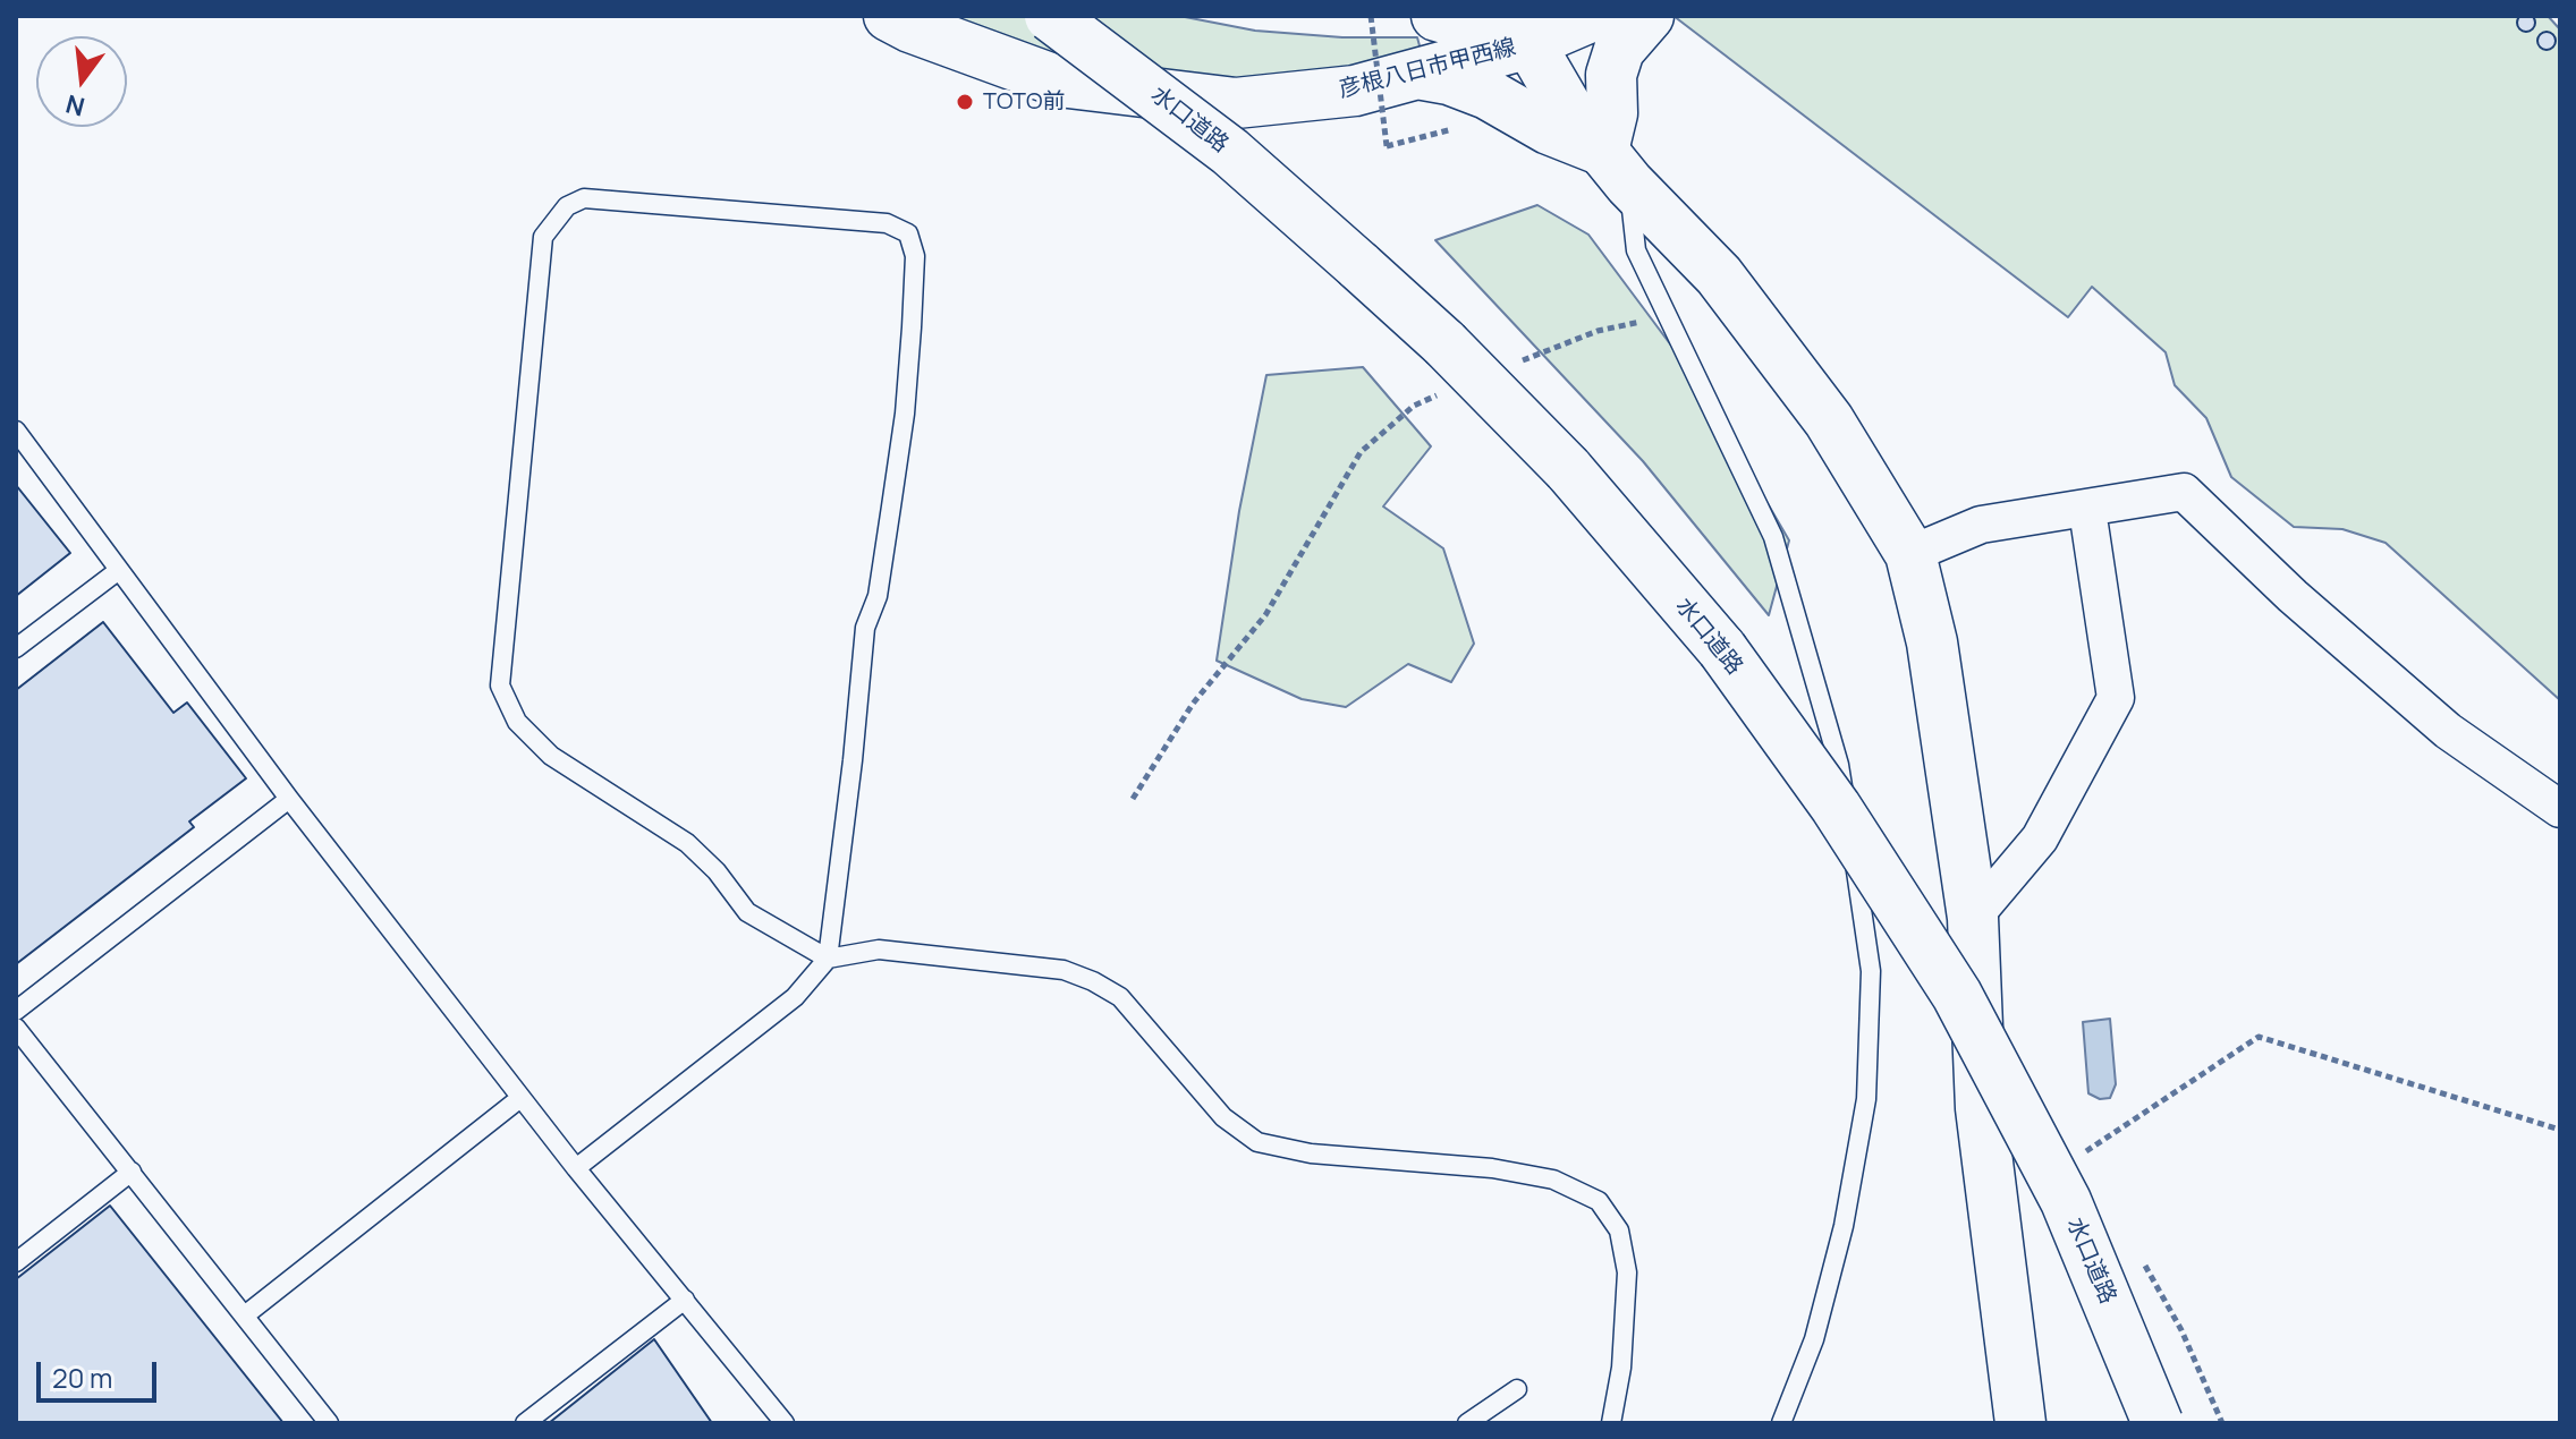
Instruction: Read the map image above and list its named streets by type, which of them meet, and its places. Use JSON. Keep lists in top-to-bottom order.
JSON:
{
  "streets": {
    "main road": ["彦根八日市甲西線", "水口道路"]
  },
  "places": ["TOTO前"],
  "scale_bar": "20 m",
  "north": "bottom"
}
